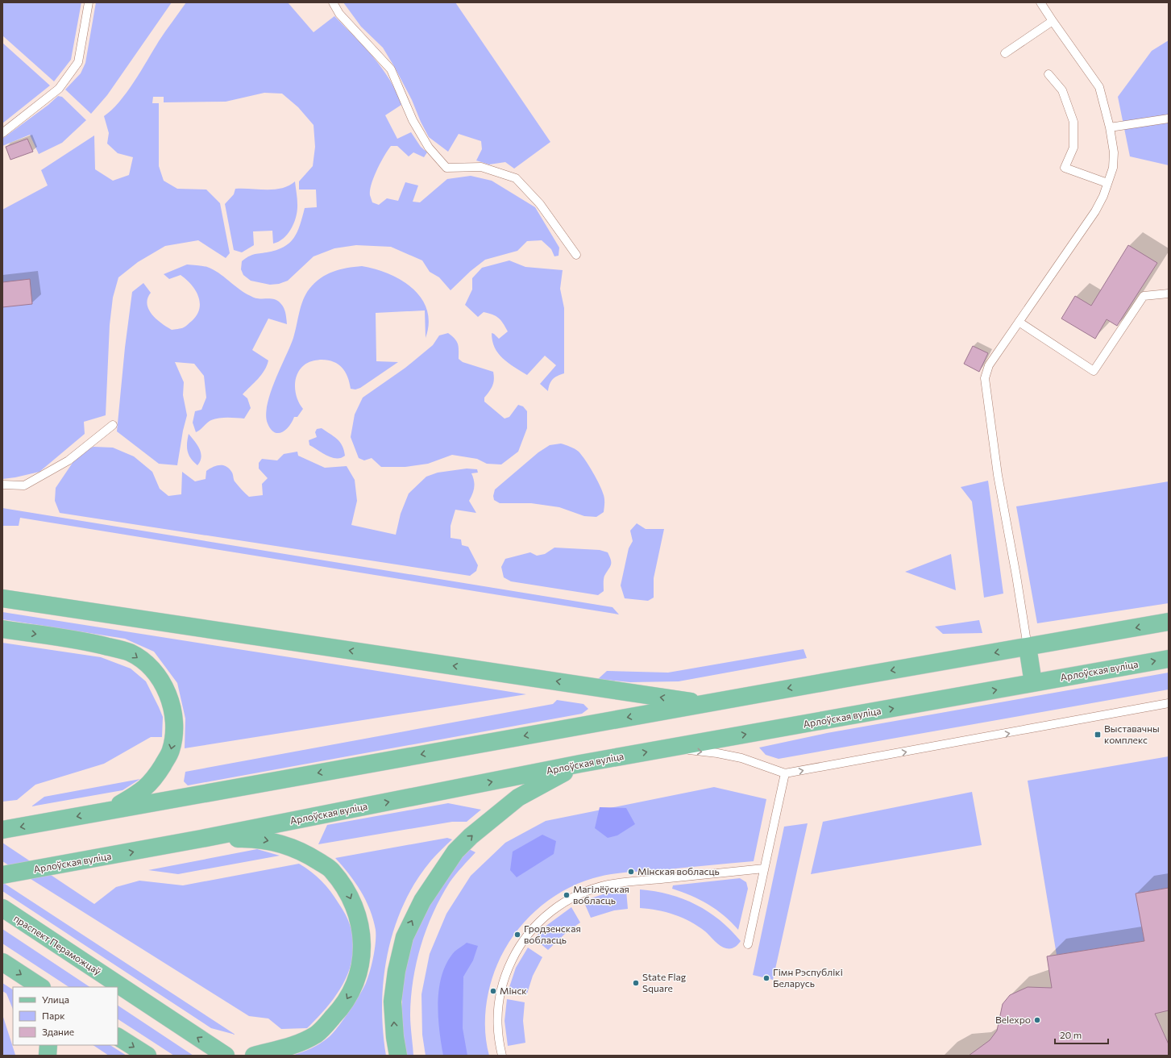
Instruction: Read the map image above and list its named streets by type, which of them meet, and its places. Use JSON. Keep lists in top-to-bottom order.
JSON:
{
  "streets": {
    "main road": ["Арлоўская вуліца", "праспект Пераможцаў"]
  },
  "one_way": ["праспект Пераможцаў"],
  "places": {
    "transit": ["Выставачны комплекс"],
    "other": [
      "Мінская вобласць",
      "Магілёўская вобласць",
      "Гродзенская вобласць",
      "Гімн Рэспублікі Беларусь",
      "State Flag Square",
      "Мінск",
      "Belexpo"
    ]
  },
  "legend": ["Улица", "Парк", "Здание"],
  "scale_bar": "20 m"
}
